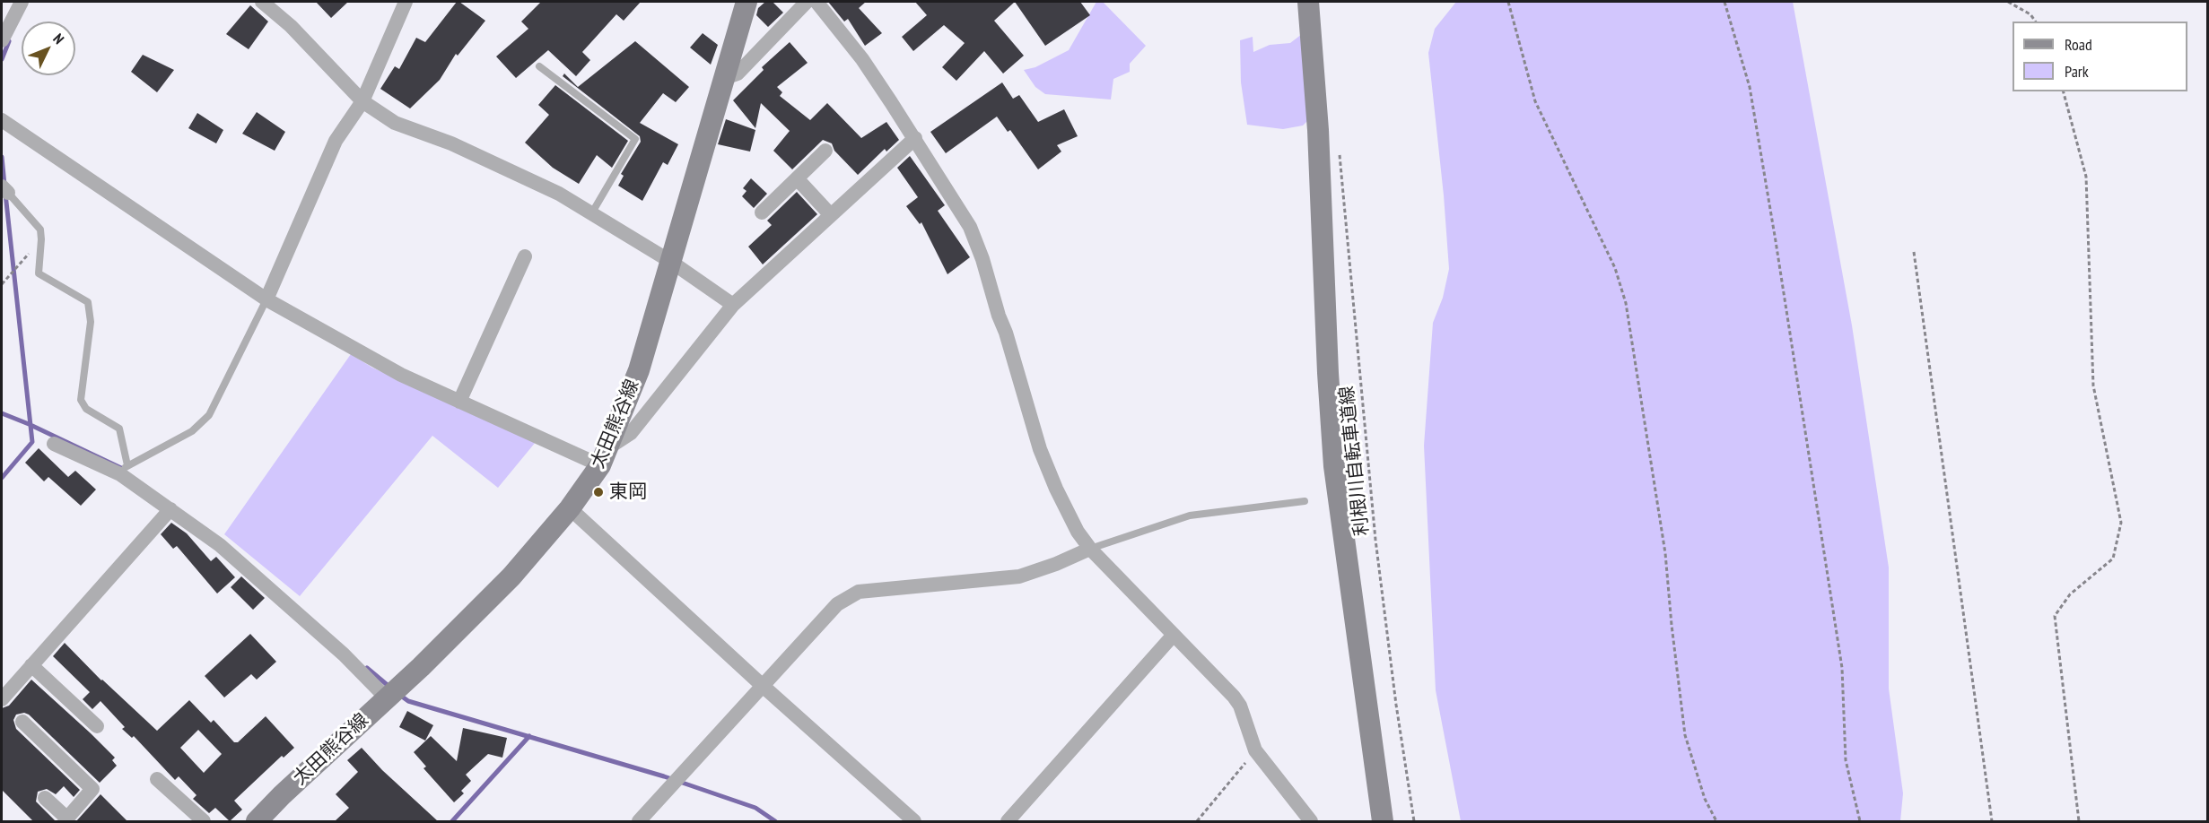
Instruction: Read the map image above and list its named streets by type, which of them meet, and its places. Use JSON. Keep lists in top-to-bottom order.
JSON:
{
  "streets": {
    "main road": ["太田熊谷線"],
    "path": ["利根川自転車道線"]
  },
  "places": ["東岡"],
  "legend": ["Road", "Park"],
  "north": "top right"
}
